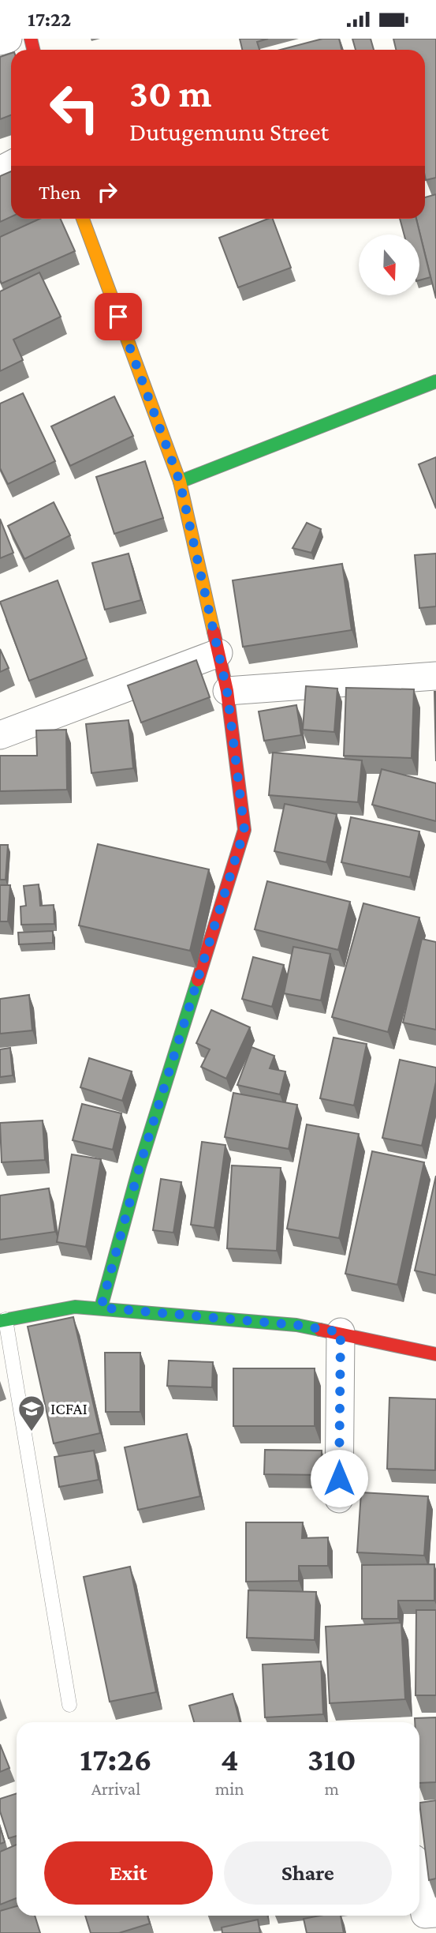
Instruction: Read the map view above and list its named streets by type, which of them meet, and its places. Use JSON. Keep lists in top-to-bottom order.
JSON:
{
  "places": {
    "school or university": ["ICFAI"]
  },
  "north": "bottom",
  "page": {
    "status": "17:22",
    "turn": ["30 m", "Dutugemunu Street"],
    "then": "Then",
    "eta": [
      "17:26",
      "Arrival",
      "4",
      "min",
      "310",
      "m"
    ],
    "buttons": ["Exit", "Share"]
  }
}
